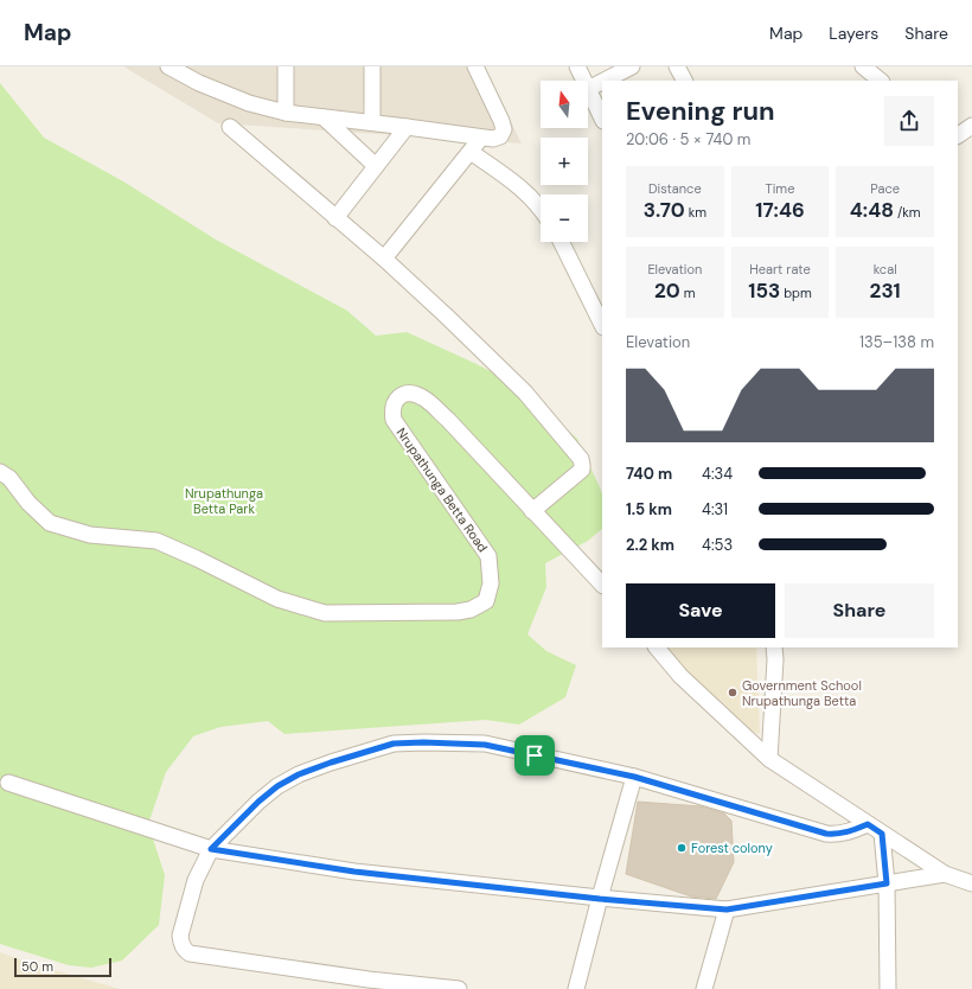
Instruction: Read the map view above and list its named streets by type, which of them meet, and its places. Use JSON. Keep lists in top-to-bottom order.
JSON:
{
  "streets": {
    "street": ["Nrupathunga Betta Road"]
  },
  "parks": ["Nrupathunga Betta Park"],
  "places": ["Government School Nrupathunga Betta", "Forest colony"],
  "scale_bar": "50 m",
  "north": "top",
  "page": {
    "header": "Map",
    "nav": ["Map", "Layers", "Share"],
    "map_buttons": ["+", "−"],
    "heading": ["Evening run", "20:06 · 5 × 740 m"],
    "stats": [
      ["Distance", "3.70 km"],
      ["Time", "17:46"],
      ["Pace", "4:48 /km"],
      ["Elevation", "20 m"],
      ["Heart rate", "153 bpm"],
      ["kcal", "231"]
    ],
    "chart": ["Elevation", "135–138 m"],
    "list": [
      {
        "name": "740 m",
        "note": "4:34"
      },
      {
        "name": "1.5 km",
        "note": "4:31"
      },
      {
        "name": "2.2 km",
        "note": "4:53"
      }
    ],
    "buttons": ["Save", "Share"],
    "scale": "50 m"
  }
}
